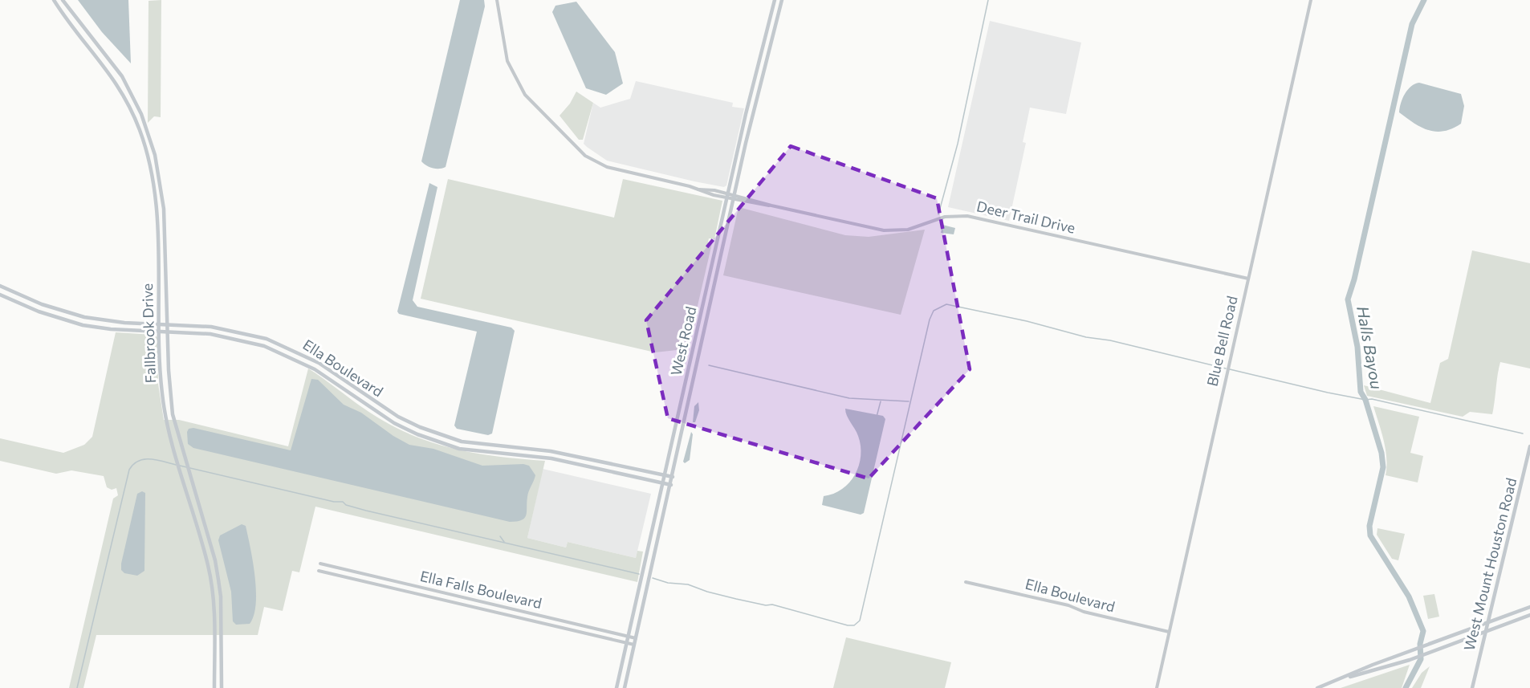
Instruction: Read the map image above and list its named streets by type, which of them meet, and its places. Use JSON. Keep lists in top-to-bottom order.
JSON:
{
  "streets": {
    "main road": [
      "Fallbrook Drive",
      "West Road",
      "Ella Boulevard",
      "West Mount Houston Road"
    ],
    "street": ["Deer Trail Drive", "Blue Bell Road", "Ella Falls Boulevard"]
  },
  "crossings": [
    ["Deer Trail Drive", "West Road"],
    ["Deer Trail Drive", "Blue Bell Road"],
    ["Fallbrook Drive", "Ella Boulevard"],
    ["West Road", "Ella Boulevard"],
    ["West Road", "Ella Falls Boulevard"],
    ["Blue Bell Road", "Ella Boulevard"]
  ],
  "water": ["Halls Bayou"]
}
